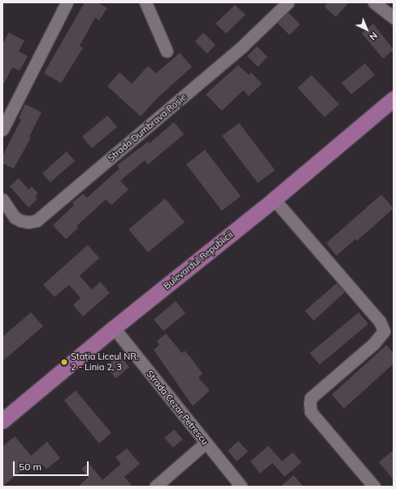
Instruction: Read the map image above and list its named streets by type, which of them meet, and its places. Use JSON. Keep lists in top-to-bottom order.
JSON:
{
  "streets": {
    "main road": ["Bulevardul Republicii"],
    "street": ["Strada Dumbrava Roșie", "Strada Cezar Petrescu"]
  },
  "crossings": [
    ["Bulevardul Republicii", "Strada Cezar Petrescu"]
  ],
  "places": ["Stația Liceul NR. 2 - Linia 2, 3"],
  "scale_bar": "50 m",
  "north": "bottom right"
}
